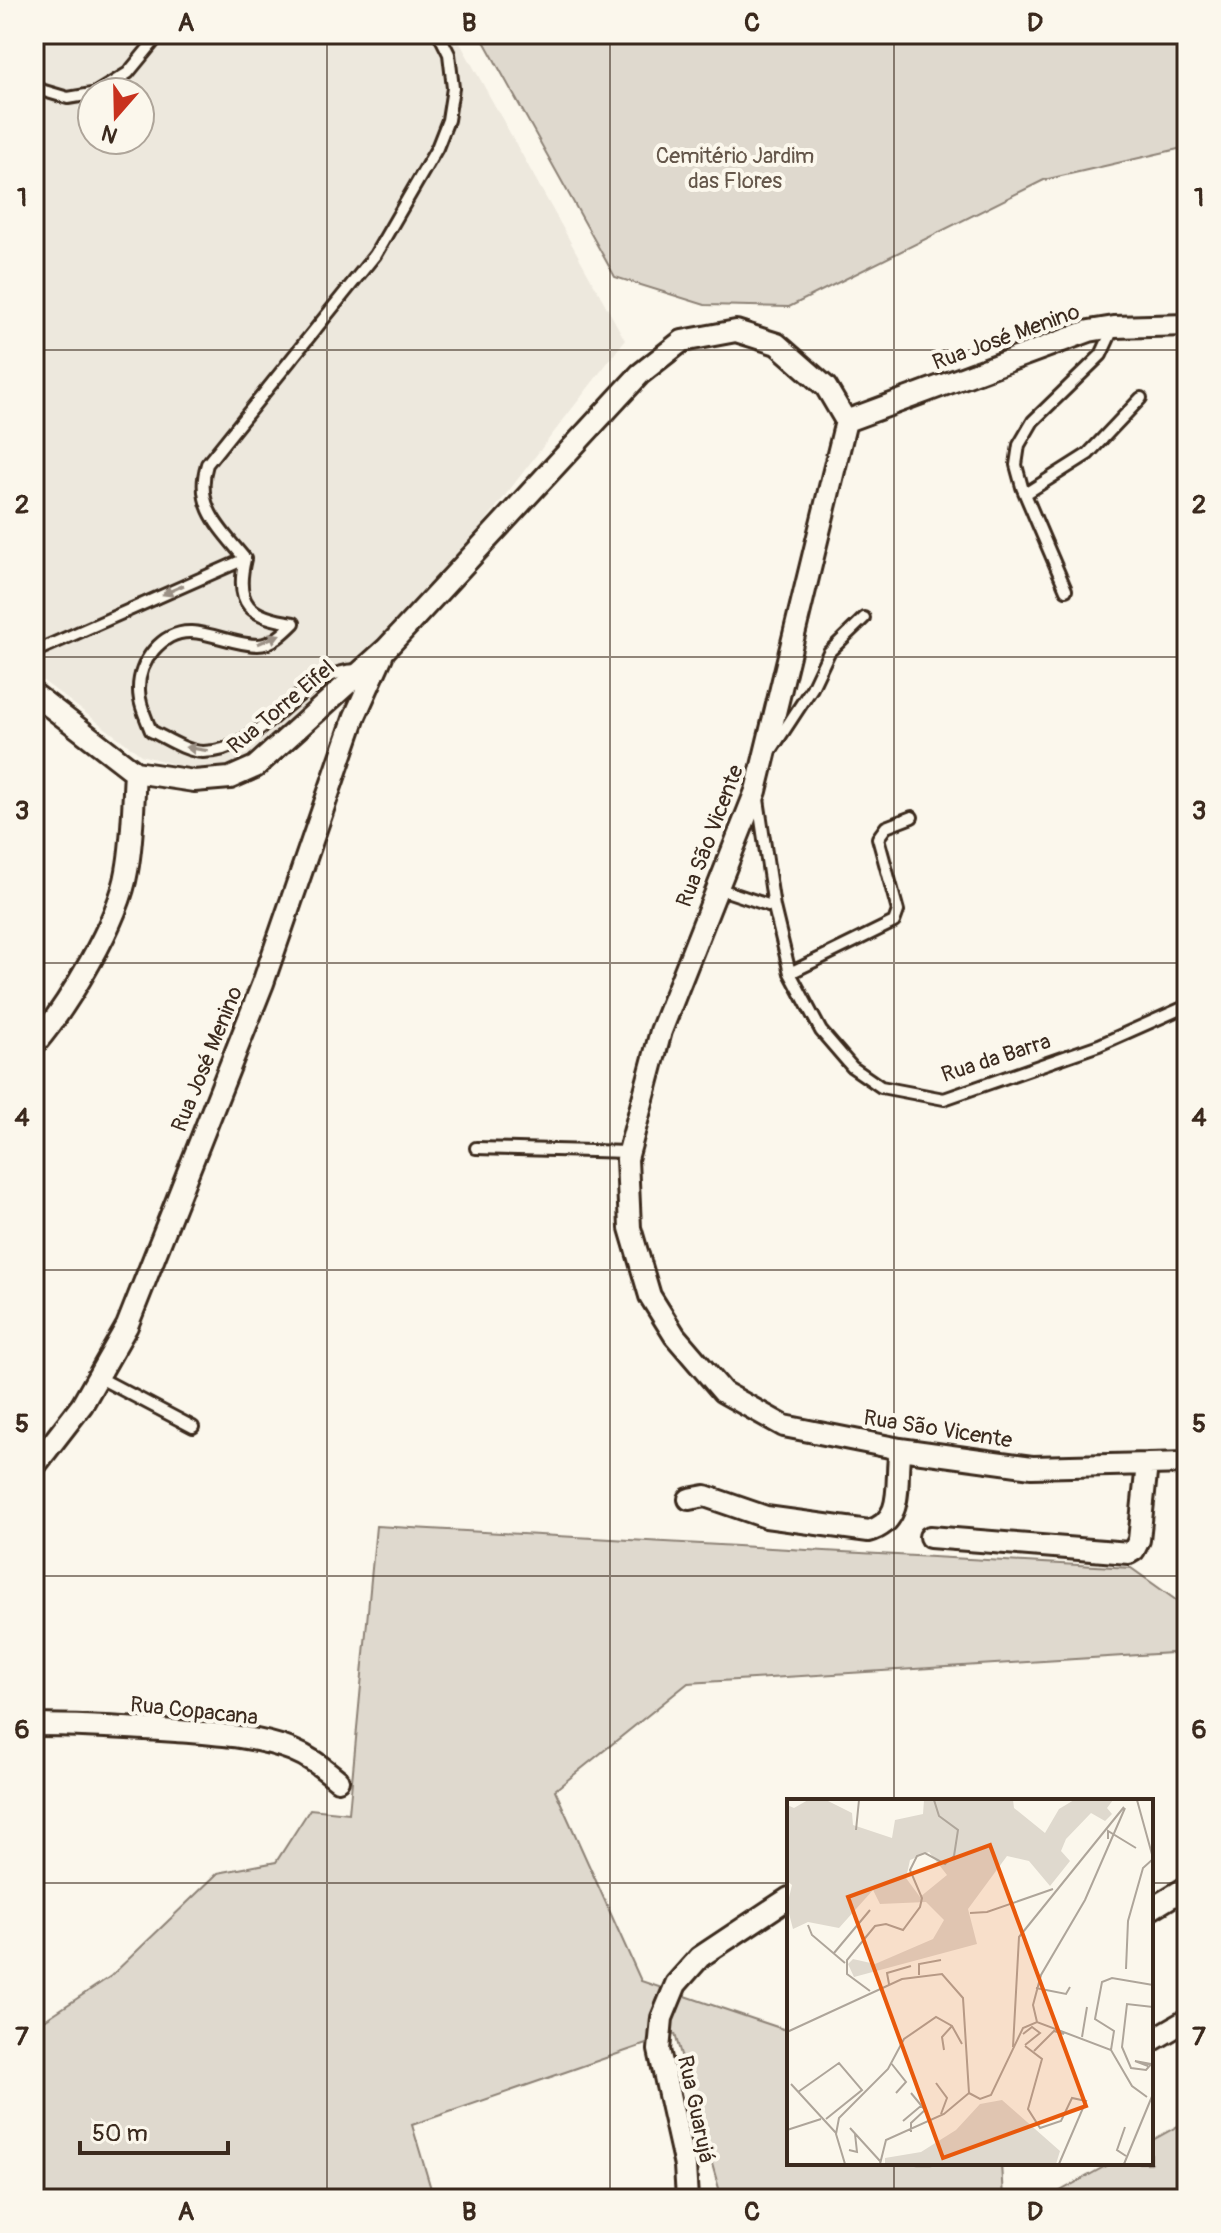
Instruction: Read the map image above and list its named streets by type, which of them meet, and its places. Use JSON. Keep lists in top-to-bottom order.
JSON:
{
  "streets": {
    "street": [
      "Rua José Menino",
      "Rua Torre Eifel",
      "Rua São Vicente",
      "Rua Copacana",
      "Rua Guarujá"
    ],
    "lane": ["Rua da Barra"]
  },
  "crossings": [
    ["Rua José Menino", "Rua Torre Eifel"],
    ["Rua José Menino", "Rua São Vicente"],
    ["Rua São Vicente", "Rua da Barra"]
  ],
  "parks": ["Cemitério Jardim das Flores"],
  "scale_bar": "50 m",
  "north": "bottom",
  "grid": {
    "columns": [
      "A",
      "B",
      "C",
      "D"
    ],
    "rows": [
      "1",
      "2",
      "3",
      "4",
      "5",
      "6",
      "7"
    ]
  }
}
